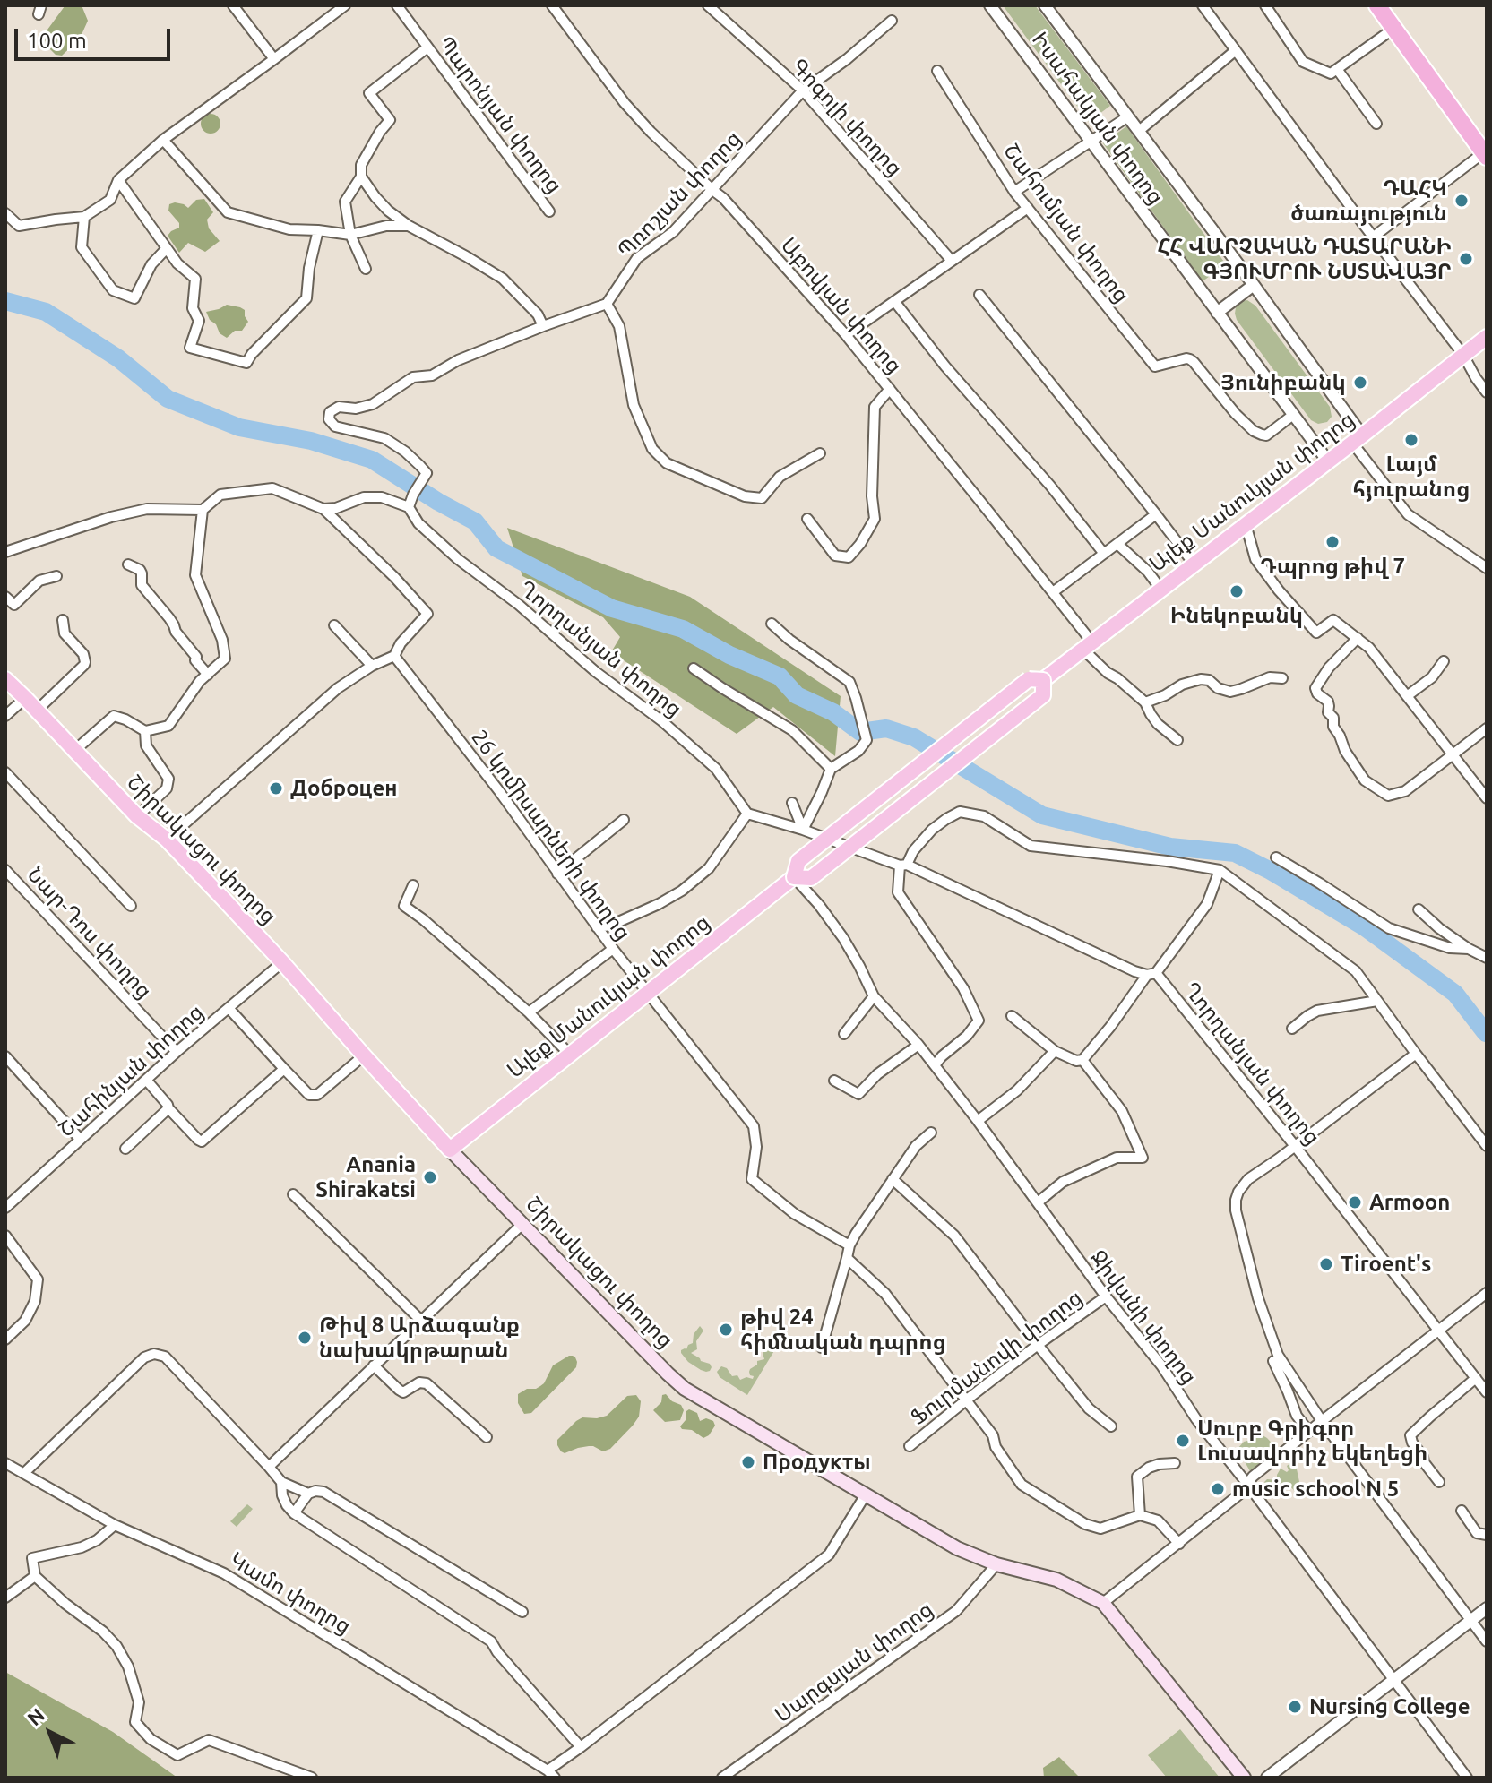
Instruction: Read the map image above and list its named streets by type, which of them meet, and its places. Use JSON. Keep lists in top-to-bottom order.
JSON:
{
  "streets": {
    "main road": ["Ալեք Մանուկյան փողոց", "Շիրակացու փողոց"],
    "street": [
      "Պարոնյան փողոց",
      "Գոգոլի փողոց",
      "Իսահակյան փողոց",
      "Պռոշյան փողոց",
      "Շահումյան փողոց",
      "Աբովյան փողոց",
      "Ղորղանյան փողոց",
      "26 կոմիսարների փողոց",
      "Նար-Դոս փողոց",
      "Շահինյան փողոց",
      "Ջիվանի փողոց",
      "Ֆուրմանովի փողոց",
      "Կամո փողոց",
      "Սարգսյան փողոց"
    ]
  },
  "crossings": [
    ["Գոգոլի փողոց", "Պռոշյան փողոց"],
    ["Իսահակյան փողոց", "Շահումյան փողոց"],
    ["Իսահակյան փողոց", "Ալեք Մանուկյան փողոց"],
    ["Պռոշյան փողոց", "Աբովյան փողոց"],
    ["Աբովյան փողոց", "Ալեք Մանուկյան փողոց"],
    ["Ալեք Մանուկյան փողոց", "26 կոմիսարների փողոց"],
    ["Ալեք Մանուկյան փողոց", "Շիրակացու փողոց"],
    ["Ալեք Մանուկյան փողոց", "Ջիվանի փողոց"],
    ["Շիրակացու փողոց", "Շահինյան փողոց"],
    ["Շիրակացու փողոց", "Սարգսյան փողոց"],
    ["Նար-Դոս փողոց", "Շահինյան փողոց"],
    ["Ջիվանի փողոց", "Ֆուրմանովի փողոց"]
  ],
  "places": [
    "ԴԱՀԿ ծառայություն",
    "ՀՀ ՎԱՐՉԱԿԱՆ ԴԱՏԱՐԱՆԻ ԳՅՈՒՄՐՈՒ ՆՍՏԱՎԱՅՐ",
    "Յունիբանկ",
    "Լայմ հյուրանոց",
    "Դպրոց թիվ 7",
    "Ինեկոբանկ",
    "Доброцен",
    "Anania Shirakatsi",
    "Armoon",
    "Tiroent's",
    "թիվ 24 հիմնական դպրոց",
    "Թիվ 8 Արձագանք նախակրթարան",
    "Սուրբ Գրիգոր Լուսավորիչ եկեղեցի",
    "Продукты",
    "music school N 5",
    "Nursing College"
  ],
  "scale_bar": "100 m",
  "north": "top left"
}
